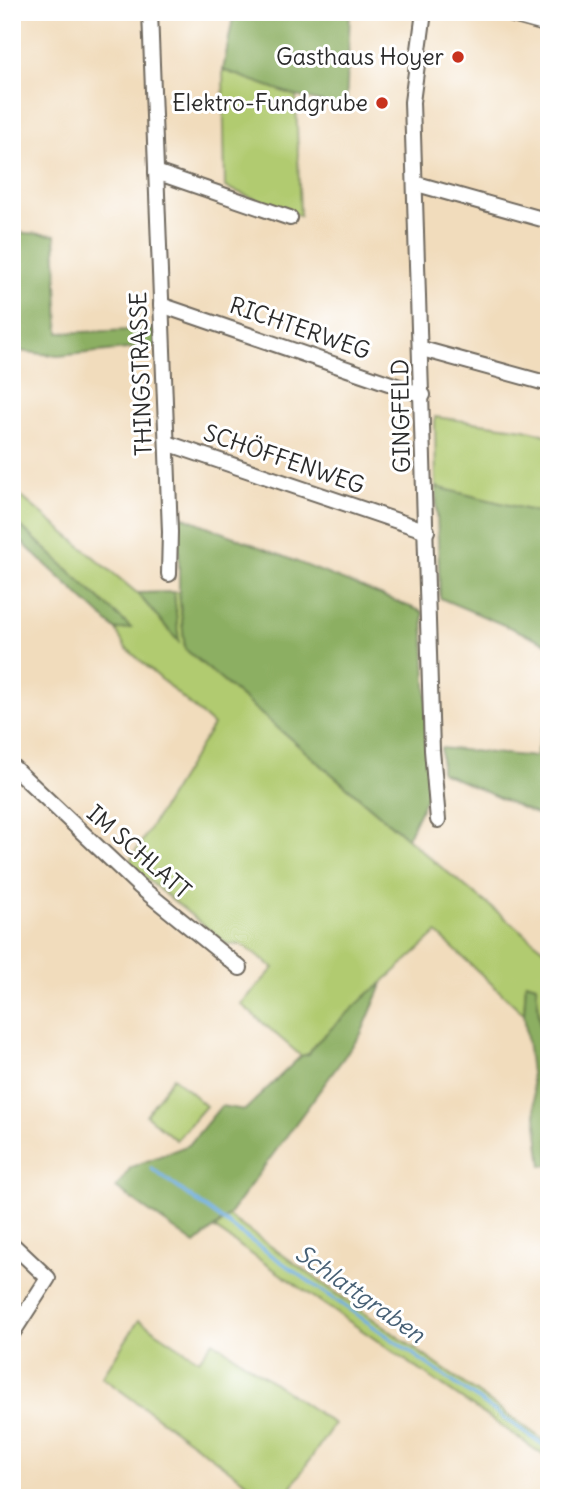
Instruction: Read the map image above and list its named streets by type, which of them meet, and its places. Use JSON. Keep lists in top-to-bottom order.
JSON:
{
  "streets": {
    "street": [
      "RICHTERWEG",
      "THINGSTRASSE",
      "GINGFELD",
      "SCHÖFFENWEG",
      "IM SCHLATT"
    ]
  },
  "crossings": [
    ["RICHTERWEG", "THINGSTRASSE"],
    ["RICHTERWEG", "GINGFELD"],
    ["THINGSTRASSE", "SCHÖFFENWEG"],
    ["GINGFELD", "SCHÖFFENWEG"]
  ],
  "water": ["Schlattgraben"],
  "places": ["Gasthaus Hoyer", "Elektro-Fundgrube"]
}
